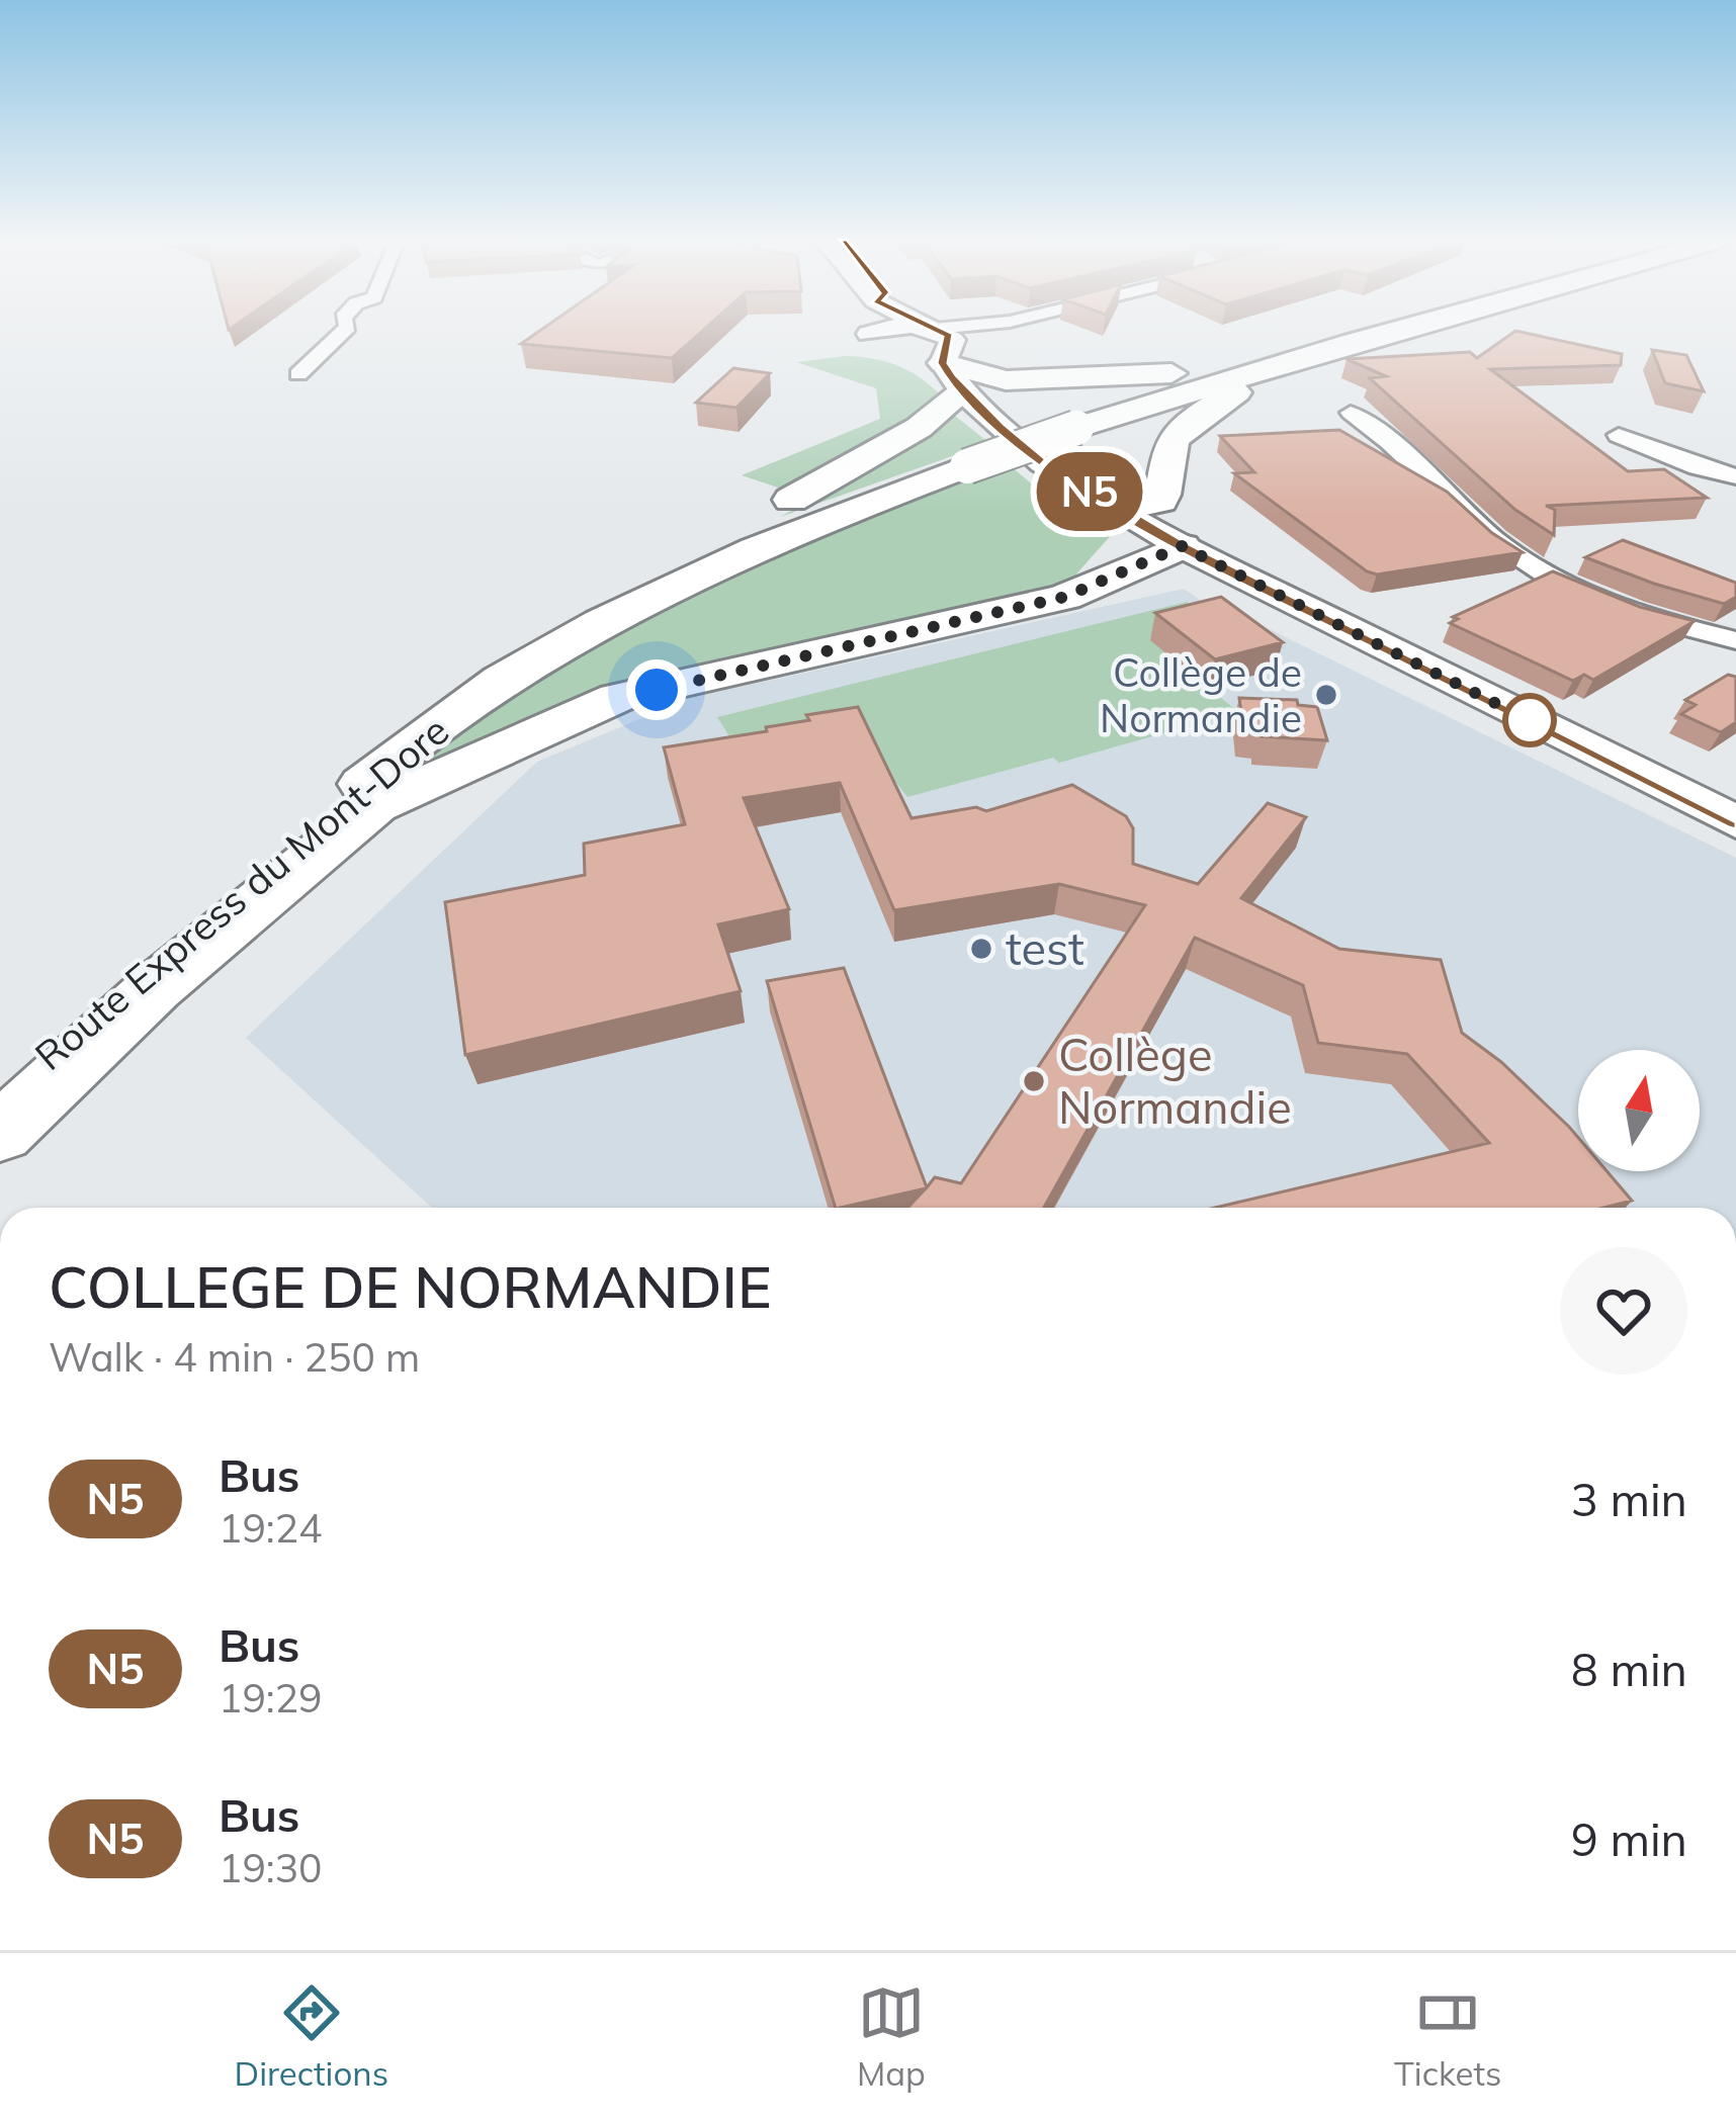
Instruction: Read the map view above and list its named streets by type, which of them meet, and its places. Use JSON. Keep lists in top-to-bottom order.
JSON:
{
  "streets": {
    "main road": ["Route Express du Mont-Dore"]
  },
  "places": ["Collège de Normandie", "test", "Collège Normandie"],
  "lines": ["bus line N5"],
  "north": "top",
  "page": {
    "on_map": "N5",
    "heading": ["COLLEGE DE NORMANDIE", "Walk · 4 min · 250 m"],
    "list": [
      {
        "mark": "N5",
        "name": "Bus",
        "note": "19:24",
        "value": "3 min"
      },
      {
        "mark": "N5",
        "name": "Bus",
        "note": "19:29",
        "value": "8 min"
      },
      {
        "mark": "N5",
        "name": "Bus",
        "note": "19:30",
        "value": "9 min"
      }
    ],
    "tabs": ["Directions", "Map", "Tickets"]
  }
}
